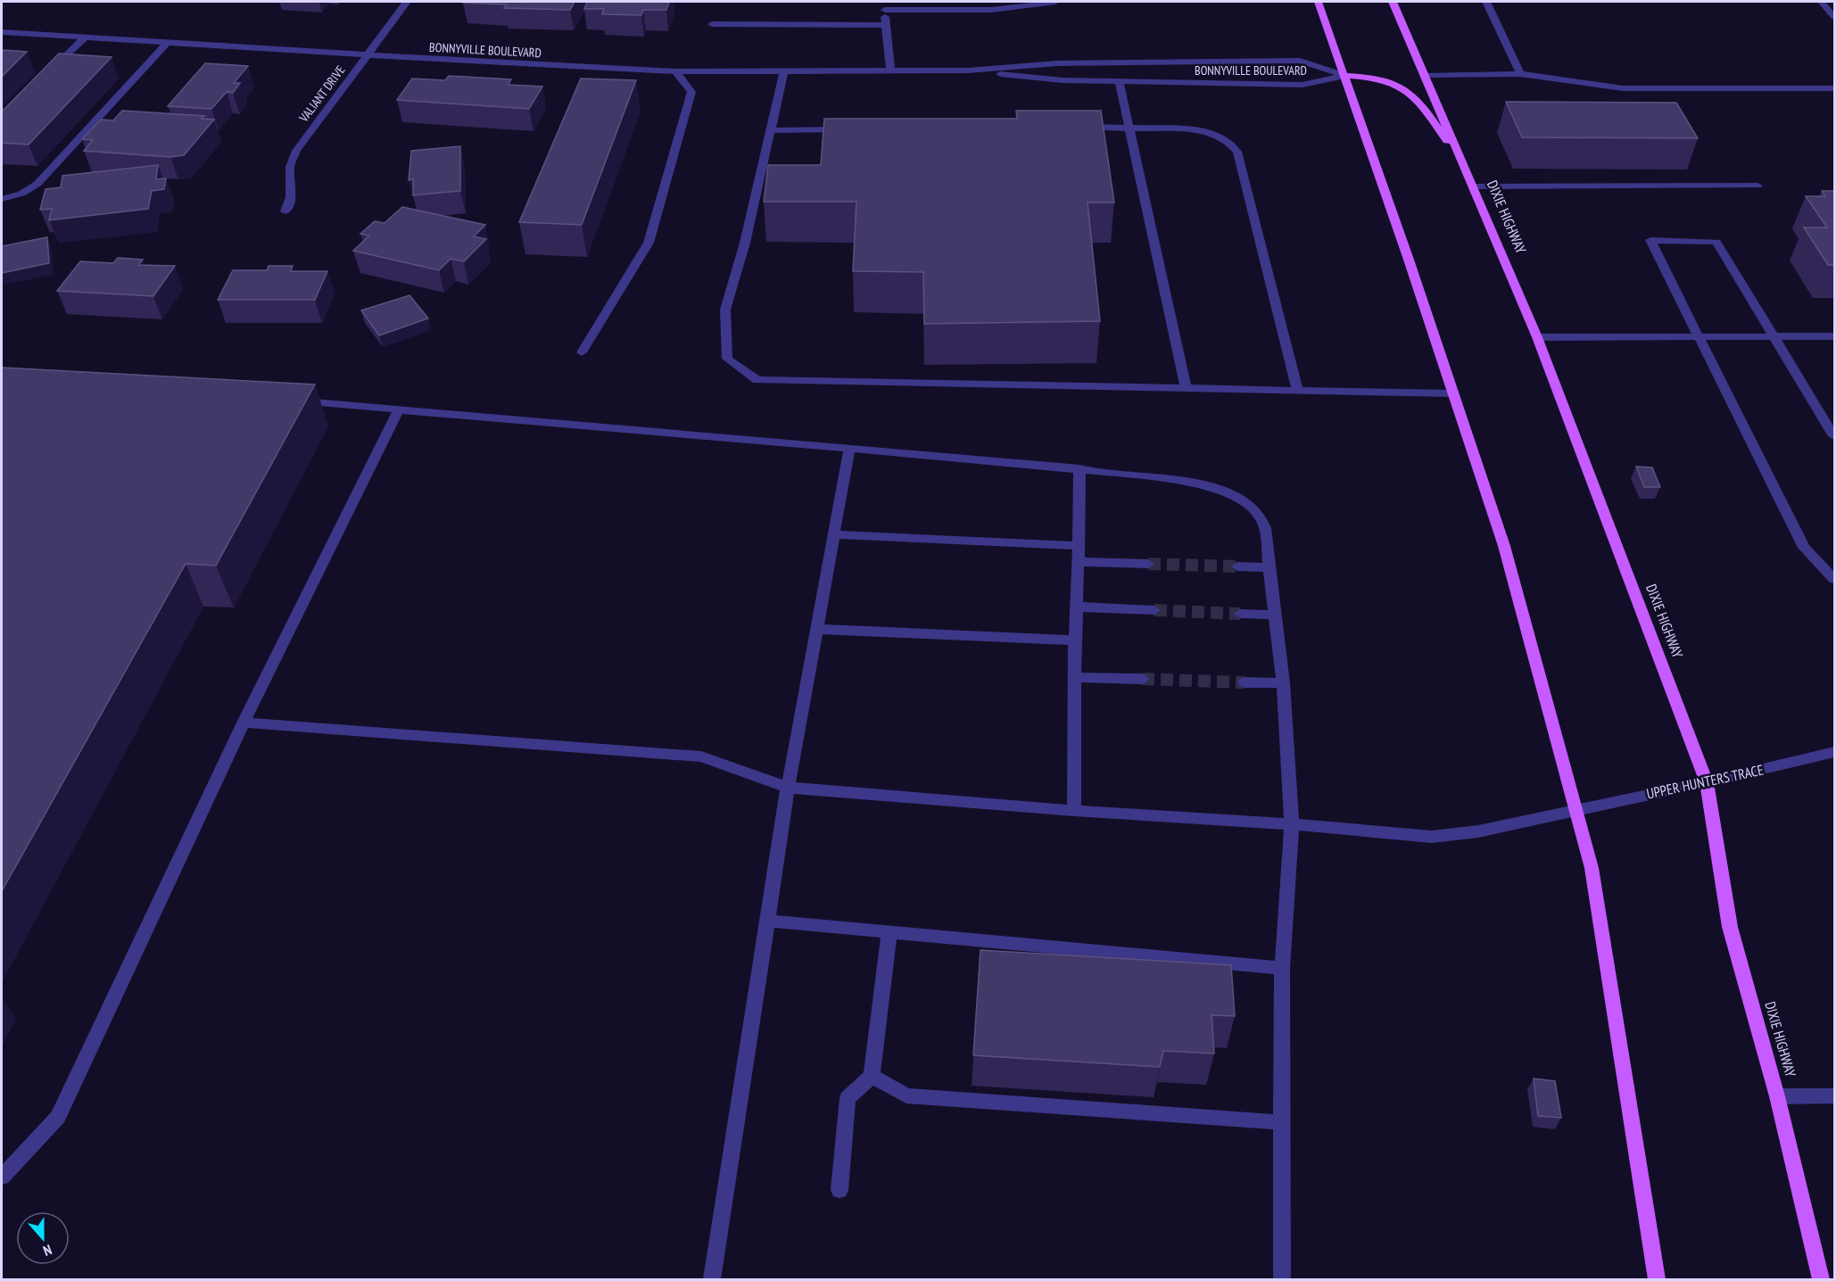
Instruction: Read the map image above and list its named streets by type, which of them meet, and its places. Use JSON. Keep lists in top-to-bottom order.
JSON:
{
  "streets": {
    "main road": ["DIXIE HIGHWAY"],
    "street": ["BONNYVILLE BOULEVARD", "VALIANT DRIVE", "UPPER HUNTERS TRACE"]
  },
  "crossings": [
    ["BONNYVILLE BOULEVARD", "VALIANT DRIVE"],
    ["DIXIE HIGHWAY", "UPPER HUNTERS TRACE"]
  ],
  "north": "bottom"
}
